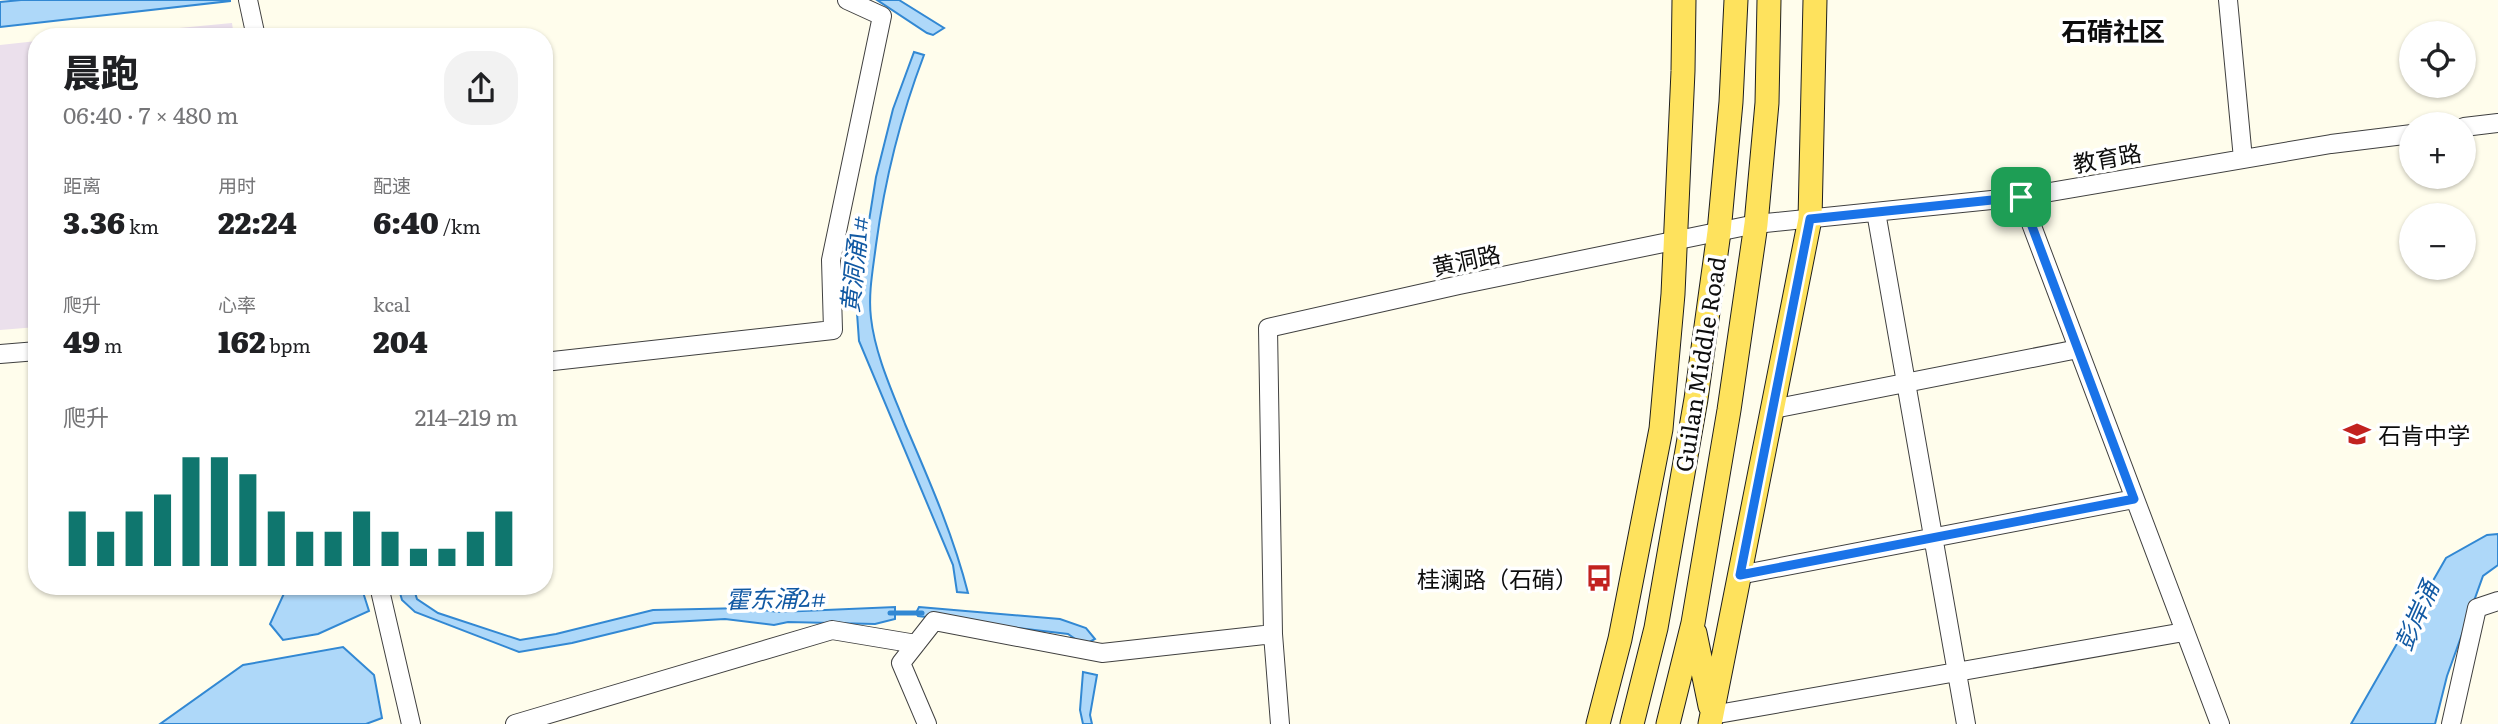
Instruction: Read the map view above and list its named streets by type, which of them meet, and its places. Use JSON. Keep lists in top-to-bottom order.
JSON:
{
  "streets": {
    "main road": ["Guilan Middle Road"],
    "street": ["教育路", "黄洞路"]
  },
  "crossings": [
    ["教育路", "黄洞路"],
    ["教育路", "Guilan Middle Road"],
    ["黄洞路", "Guilan Middle Road"]
  ],
  "districts": ["石𬒔社区"],
  "water": ["黄洞涌1#", "霍东涌2#", "彭岸涌"],
  "places": {
    "school or university": ["石肯中学"],
    "bus stop": ["桂澜路（石𬒔）"]
  },
  "page": {
    "map_buttons": ["+", "−"],
    "heading": ["晨跑", "06:40 · 7 × 480 m"],
    "stats": [
      ["距离", "3.36 km"],
      ["用时", "22:24"],
      ["配速", "6:40 /km"],
      ["爬升", "49 m"],
      ["心率", "162 bpm"],
      ["kcal", "204"]
    ],
    "chart": ["爬升", "214–219 m"]
  }
}
